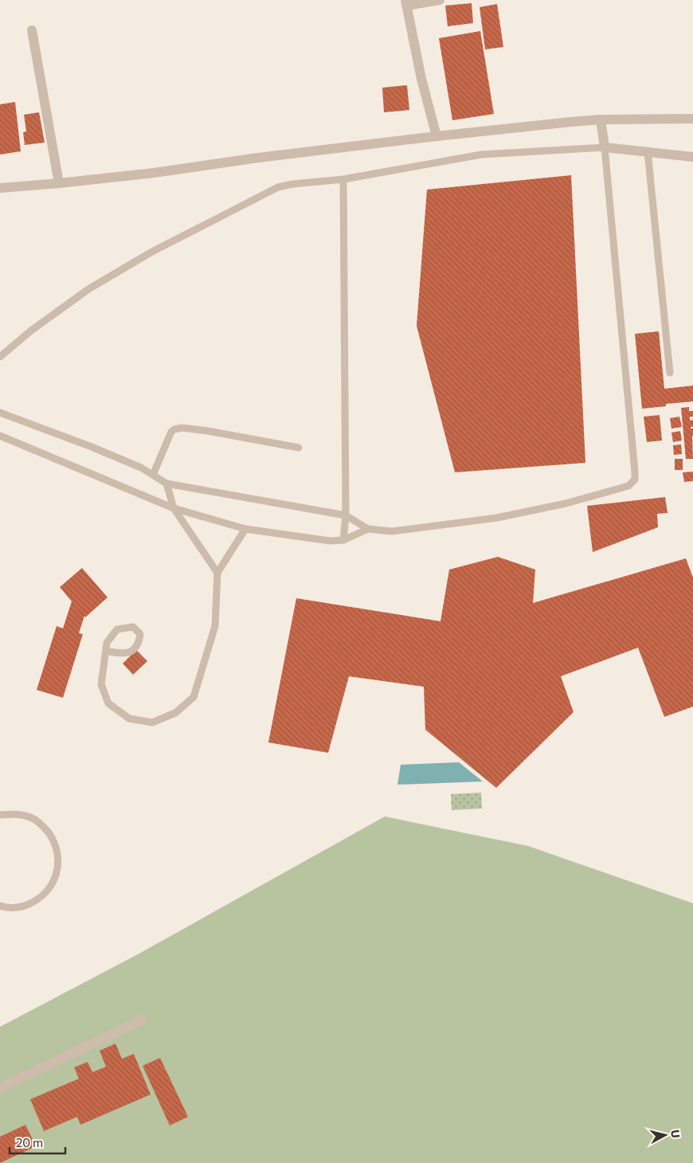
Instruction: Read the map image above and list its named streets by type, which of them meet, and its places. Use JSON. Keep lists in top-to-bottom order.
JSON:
{
  "scale_bar": "20 m",
  "north": "right"
}
